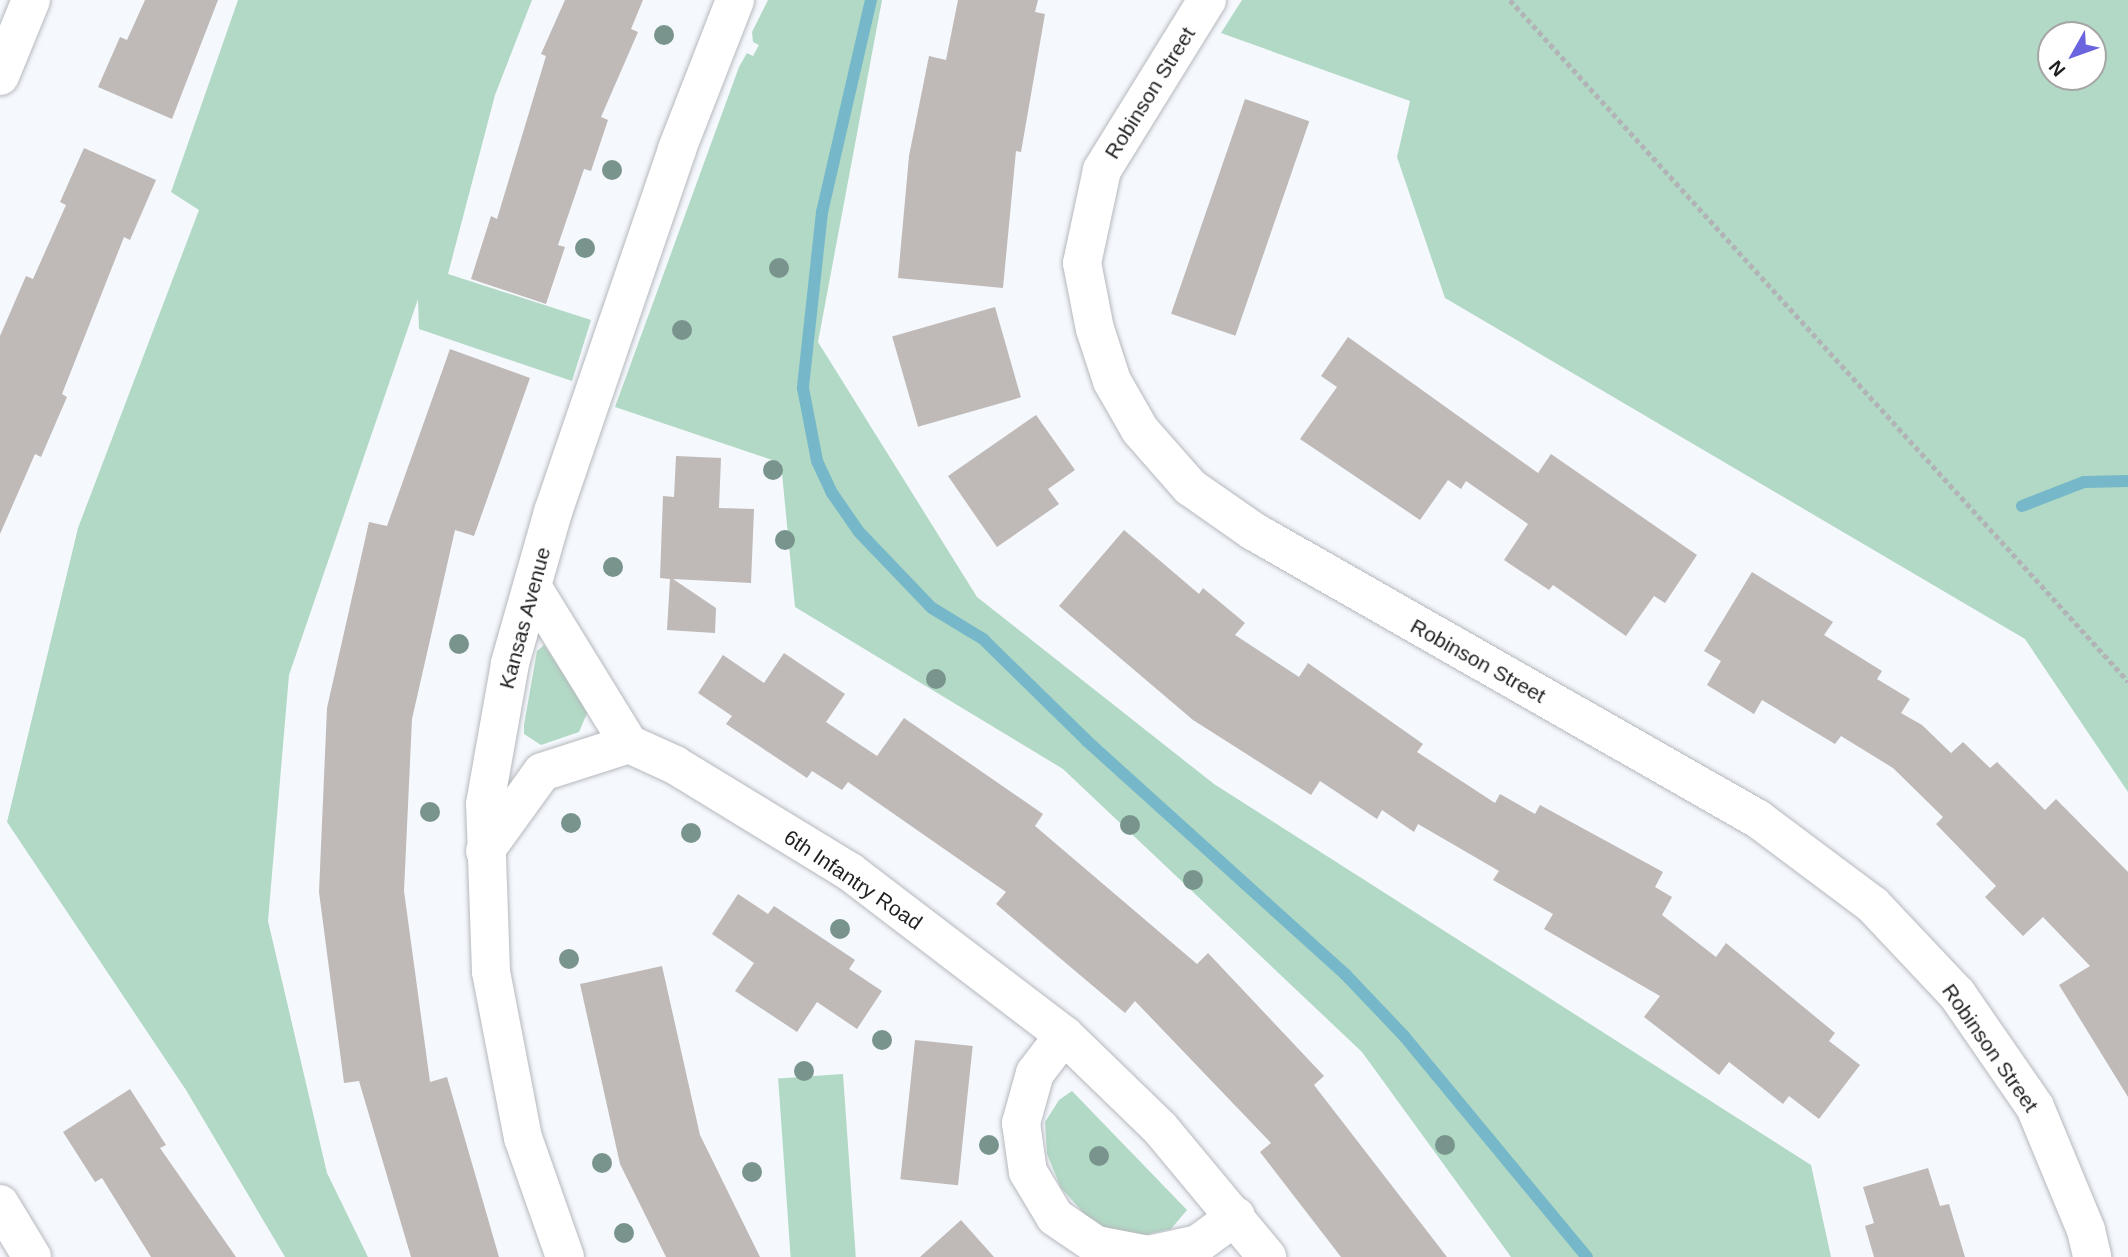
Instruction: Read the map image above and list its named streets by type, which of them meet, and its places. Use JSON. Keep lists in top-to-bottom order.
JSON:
{
  "streets": {
    "street": ["Robinson Street", "Kansas Avenue", "6th Infantry Road"]
  },
  "north": "bottom left"
}
